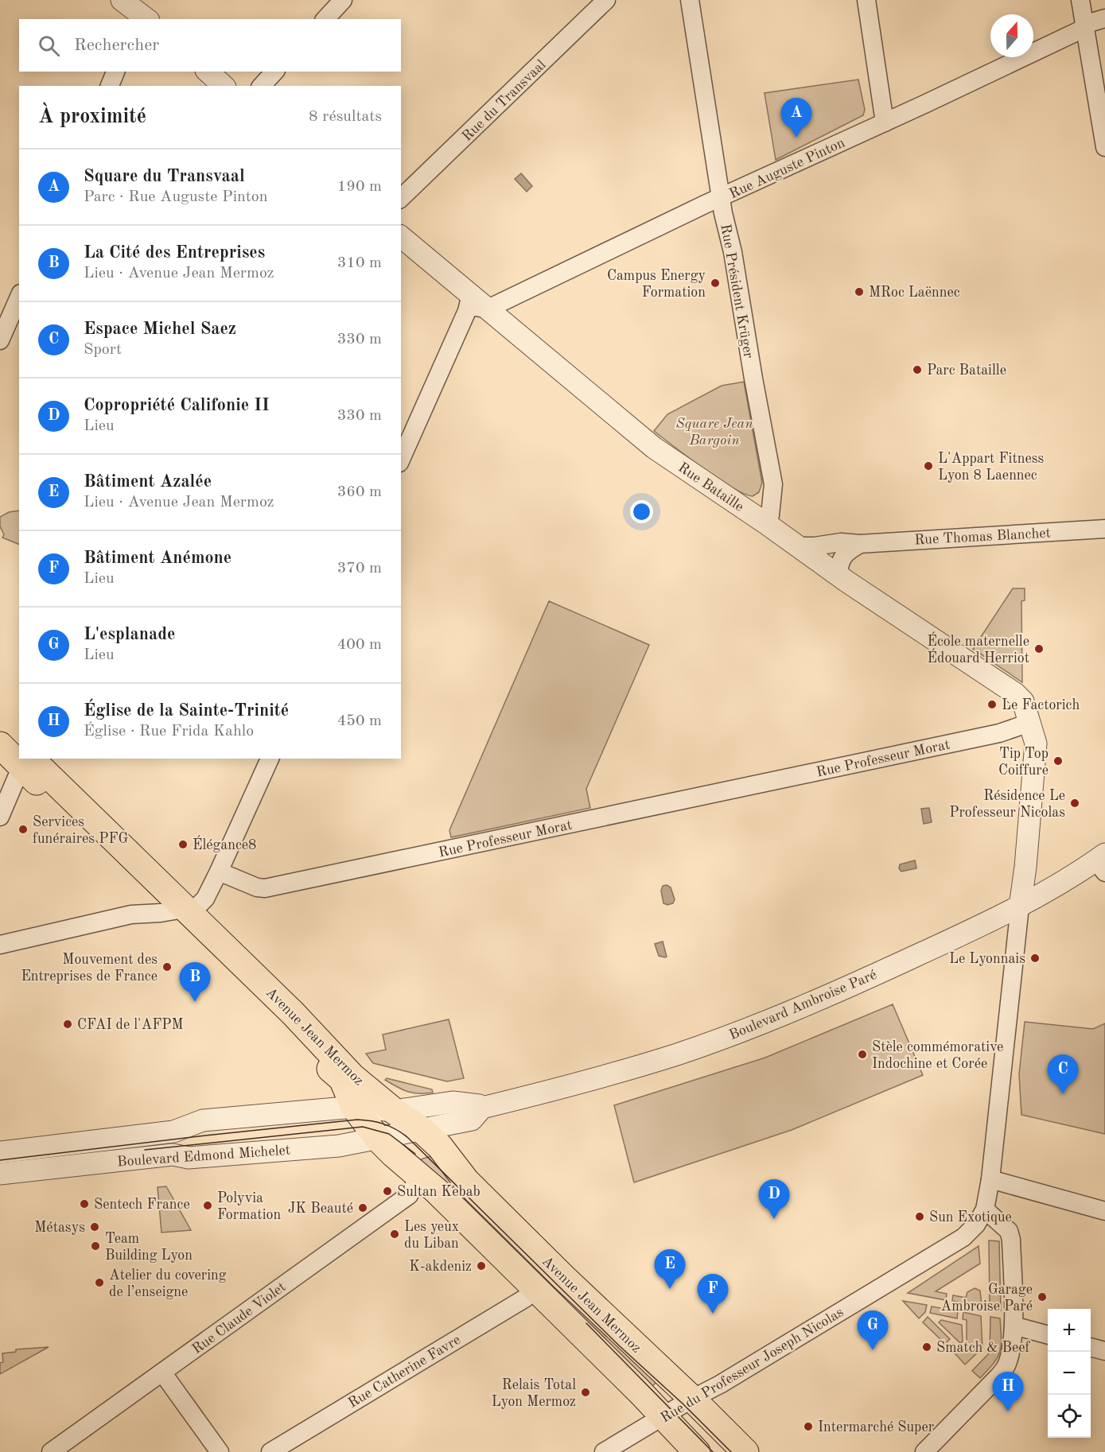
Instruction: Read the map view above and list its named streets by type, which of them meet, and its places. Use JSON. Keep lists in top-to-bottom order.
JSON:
{
  "streets": {
    "main road": ["Avenue Jean Mermoz"],
    "street": [
      "Rue du Transvaal",
      "Rue Auguste Pinton",
      "Rue Président Krüger",
      "Rue Bataille",
      "Rue Thomas Blanchet",
      "Rue Professeur Morat",
      "Boulevard Ambroise Paré",
      "Boulevard Edmond Michelet",
      "Rue Claude Violet",
      "Rue du Professeur Joseph Nicolas",
      "Rue Catherine Favre"
    ]
  },
  "crossings": [
    ["Rue Auguste Pinton", "Rue Président Krüger"],
    ["Rue Auguste Pinton", "Rue Bataille"],
    ["Rue Président Krüger", "Rue Bataille"],
    ["Rue Bataille", "Rue Thomas Blanchet"],
    ["Rue Bataille", "Rue Professeur Morat"],
    ["Rue Bataille", "Rue du Professeur Joseph Nicolas"],
    ["Rue Professeur Morat", "Rue du Professeur Joseph Nicolas"],
    ["Boulevard Ambroise Paré", "Avenue Jean Mermoz"],
    ["Boulevard Ambroise Paré", "Boulevard Edmond Michelet"],
    ["Boulevard Ambroise Paré", "Rue du Professeur Joseph Nicolas"],
    ["Avenue Jean Mermoz", "Boulevard Edmond Michelet"],
    ["Avenue Jean Mermoz", "Rue Claude Violet"],
    ["Avenue Jean Mermoz", "Rue du Professeur Joseph Nicolas"],
    ["Avenue Jean Mermoz", "Rue Catherine Favre"]
  ],
  "parks": ["Square Jean Bargoin"],
  "places": [
    "Campus Energy Formation",
    "MRoc Laënnec",
    "Parc Bataille",
    "L'Appart Fitness Lyon 8 Laennec",
    "École maternelle Édouard Herriot",
    "Le Factorich",
    "Tip Top Coiffure",
    "Résidence Le Professeur Nicolas",
    "Services funéraires PFG",
    "Élégance8",
    "Le Lyonnais",
    "Mouvement des Entreprises de France",
    "CFAI de l'AFPM",
    "Stèle commémorative Indochine et Corée",
    "Sultan Kebab",
    "Sentech France",
    "Polyvia Formation",
    "JK Beauté",
    "Sun Exotique",
    "Métasys",
    "Les yeux du Liban",
    "Team Building Lyon",
    "K-akdeniz",
    "Atelier du covering de l’enseigne",
    "Garage Ambroise Paré",
    "Smatch & Beef",
    "Relais Total Lyon Mermoz",
    "Intermarché Super"
  ],
  "north": "top",
  "page": {
    "search": "Rechercher",
    "heading": ["À proximité", "8 résultats"],
    "pins": [
      "A",
      "B",
      "C",
      "D",
      "E",
      "F",
      "G",
      "H"
    ],
    "list": [
      {
        "mark": "A",
        "name": "Square du Transvaal",
        "note": "Parc · Rue Auguste Pinton",
        "value": "190 m"
      },
      {
        "mark": "B",
        "name": "La Cité des Entreprises",
        "note": "Lieu · Avenue Jean Mermoz",
        "value": "310 m"
      },
      {
        "mark": "C",
        "name": "Espace Michel Saez",
        "note": "Sport",
        "value": "330 m"
      },
      {
        "mark": "D",
        "name": "Copropriété Califonie II",
        "note": "Lieu",
        "value": "330 m"
      },
      {
        "mark": "E",
        "name": "Bâtiment Azalée",
        "note": "Lieu · Avenue Jean Mermoz",
        "value": "360 m"
      },
      {
        "mark": "F",
        "name": "Bâtiment Anémone",
        "note": "Lieu",
        "value": "370 m"
      },
      {
        "mark": "G",
        "name": "L'esplanade",
        "note": "Lieu",
        "value": "400 m"
      },
      {
        "mark": "H",
        "name": "Église de la Sainte-Trinité",
        "note": "Église · Rue Frida Kahlo",
        "value": "450 m"
      }
    ],
    "map_buttons": ["+", "−"]
  }
}
